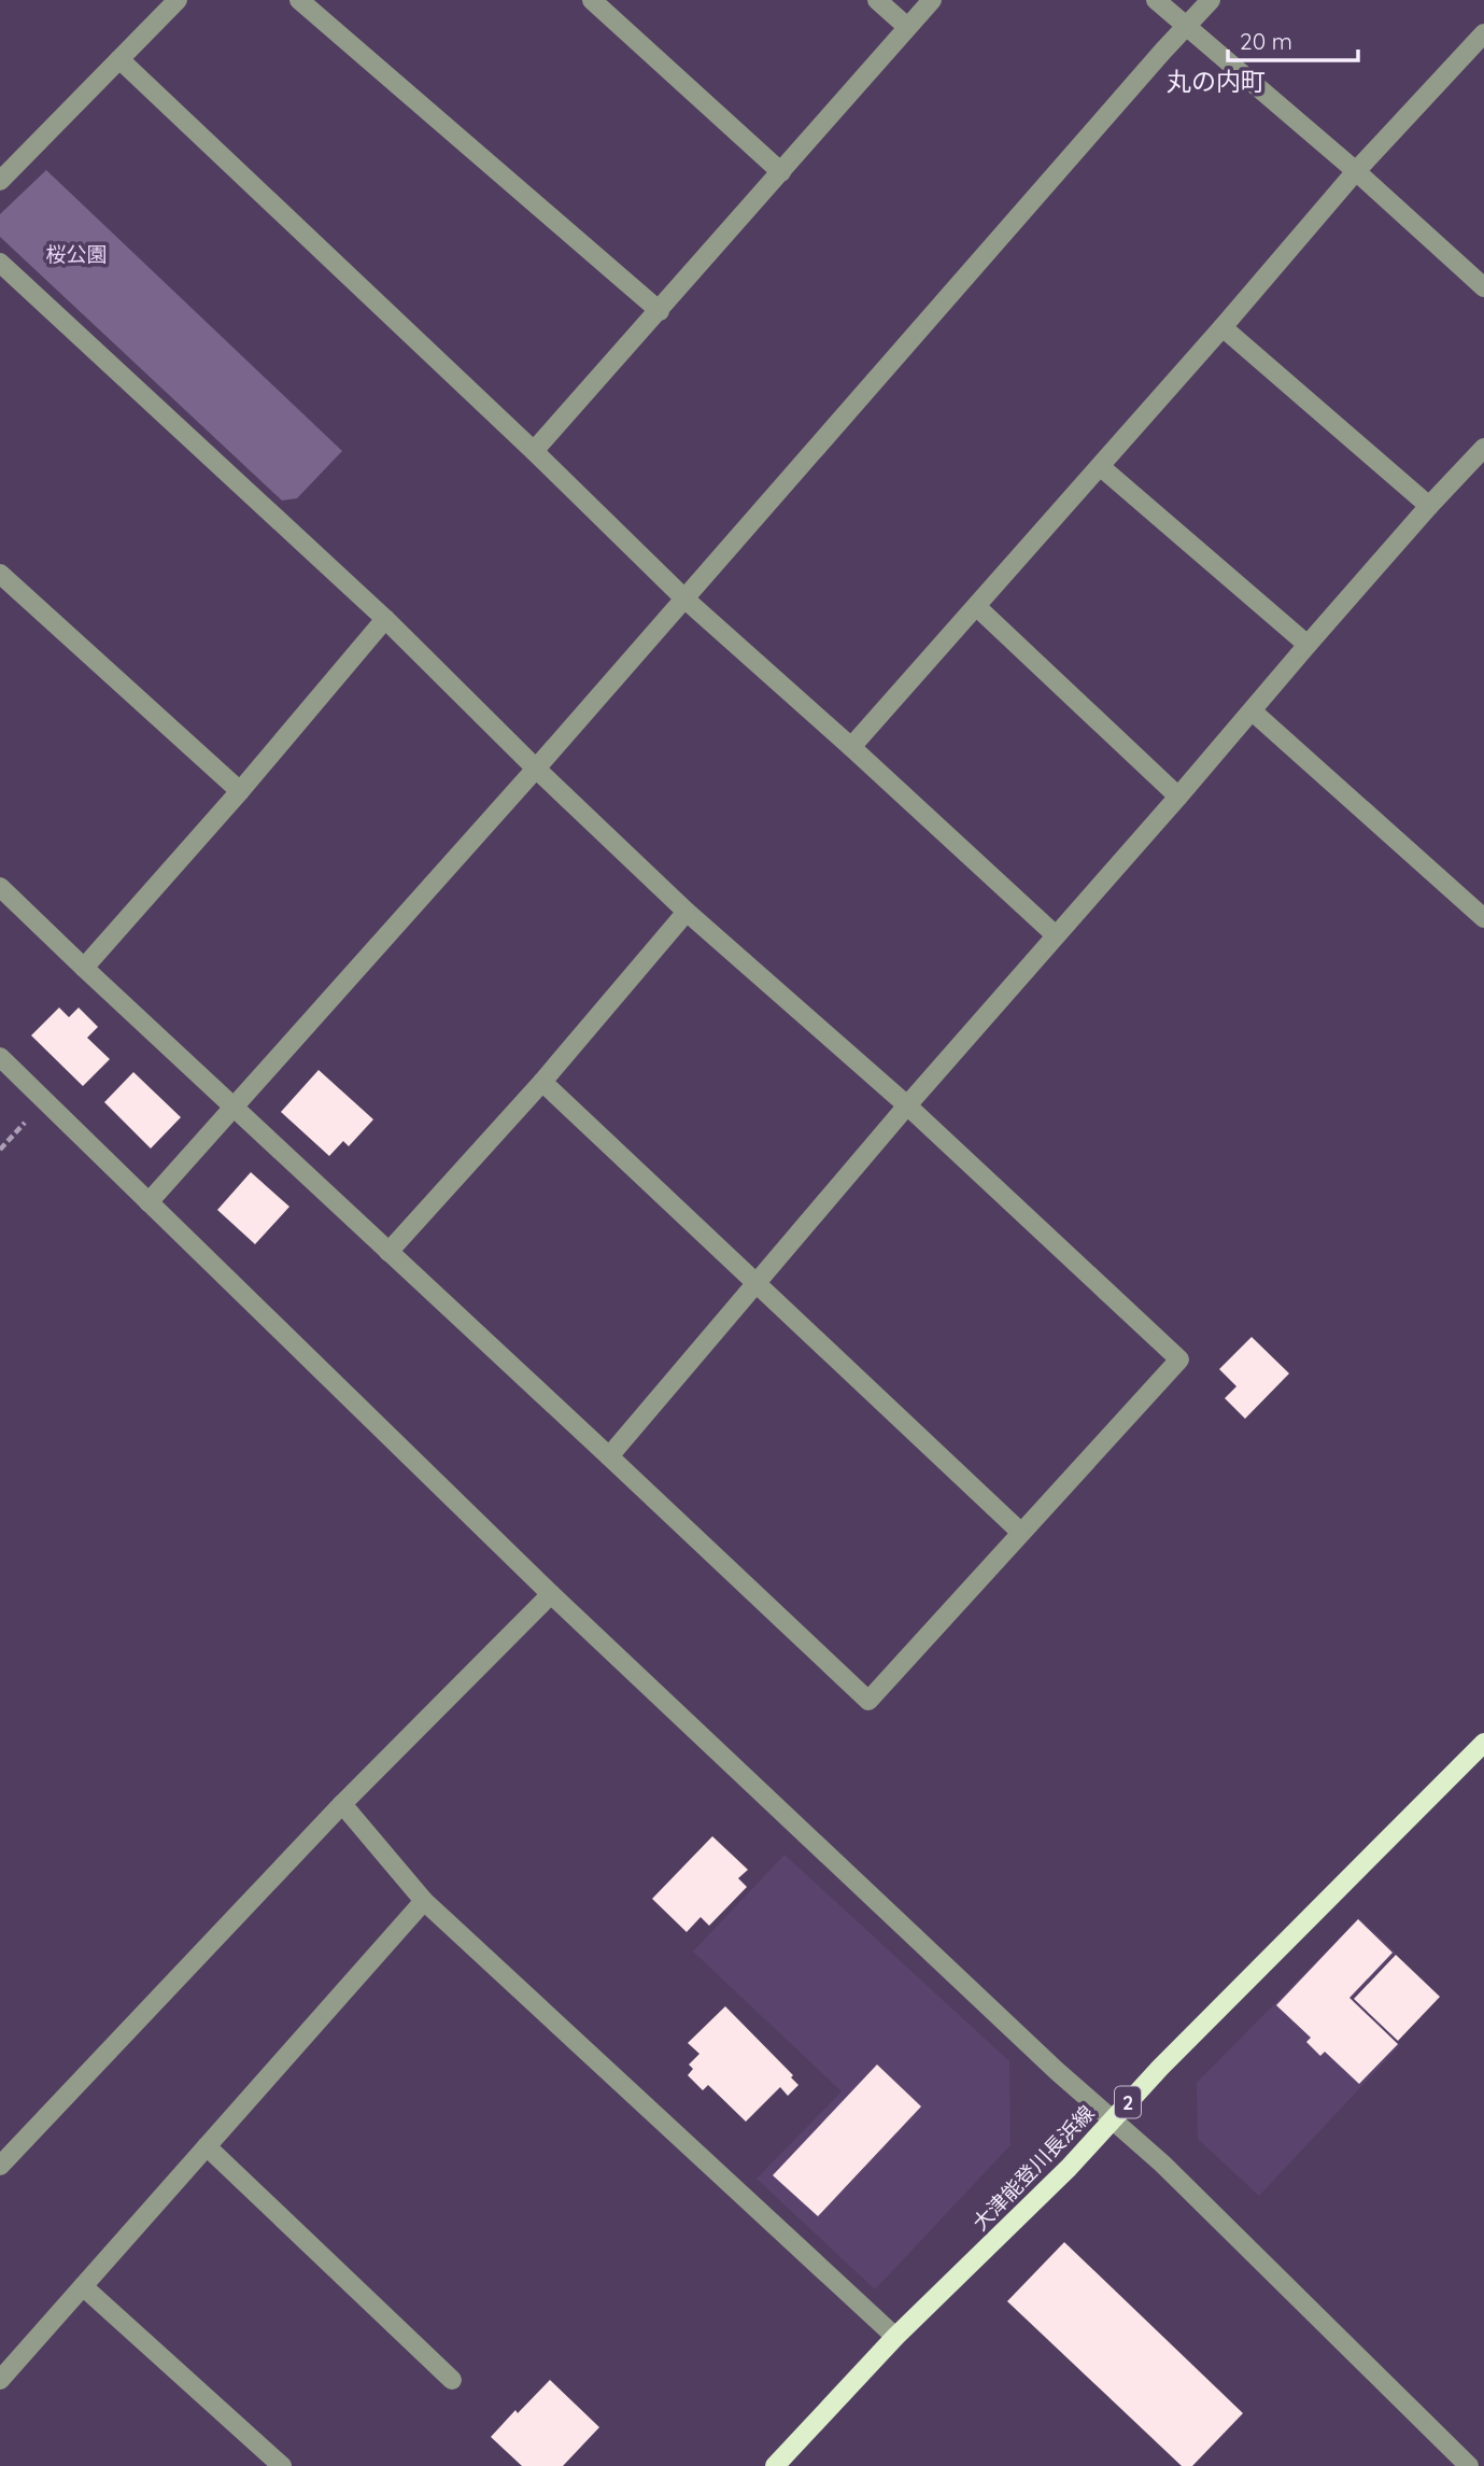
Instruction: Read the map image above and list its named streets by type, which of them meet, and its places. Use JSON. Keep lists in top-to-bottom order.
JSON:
{
  "streets": {
    "main road": ["2", "大津能登川長浜線"]
  },
  "districts": ["丸の内町"],
  "parks": ["桜公園"],
  "scale_bar": "20 m"
}
